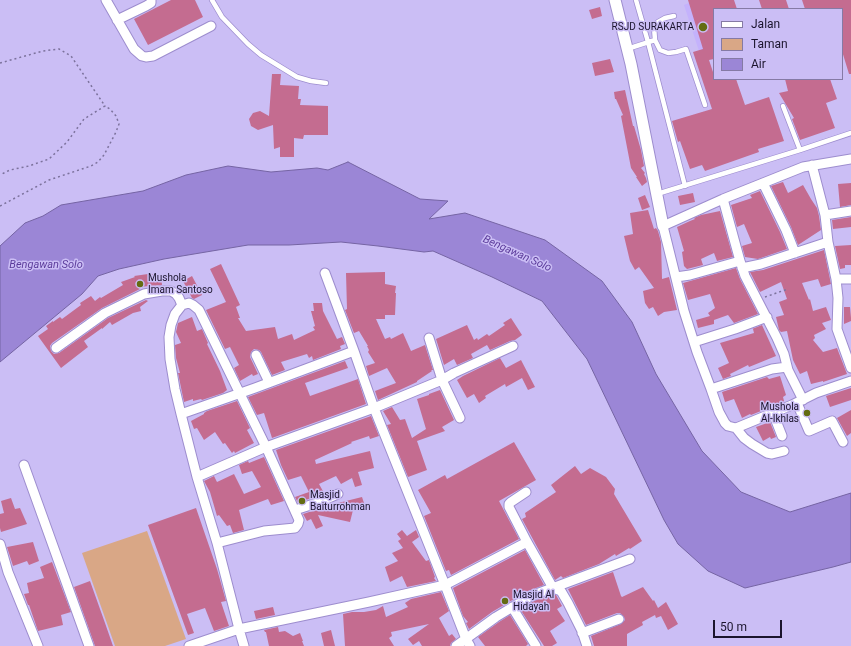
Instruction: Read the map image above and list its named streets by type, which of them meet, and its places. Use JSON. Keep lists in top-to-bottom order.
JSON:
{
  "water": ["Bengawan Solo"],
  "places": [
    "RSJD SURAKARTA",
    "Mushola Imam Santoso",
    "Mushola Al-Ikhlas",
    "Masjid Baiturrohman",
    "Masjid Al Hidayah"
  ],
  "legend": ["Jalan", "Taman", "Air"],
  "scale_bar": "50 m"
}
